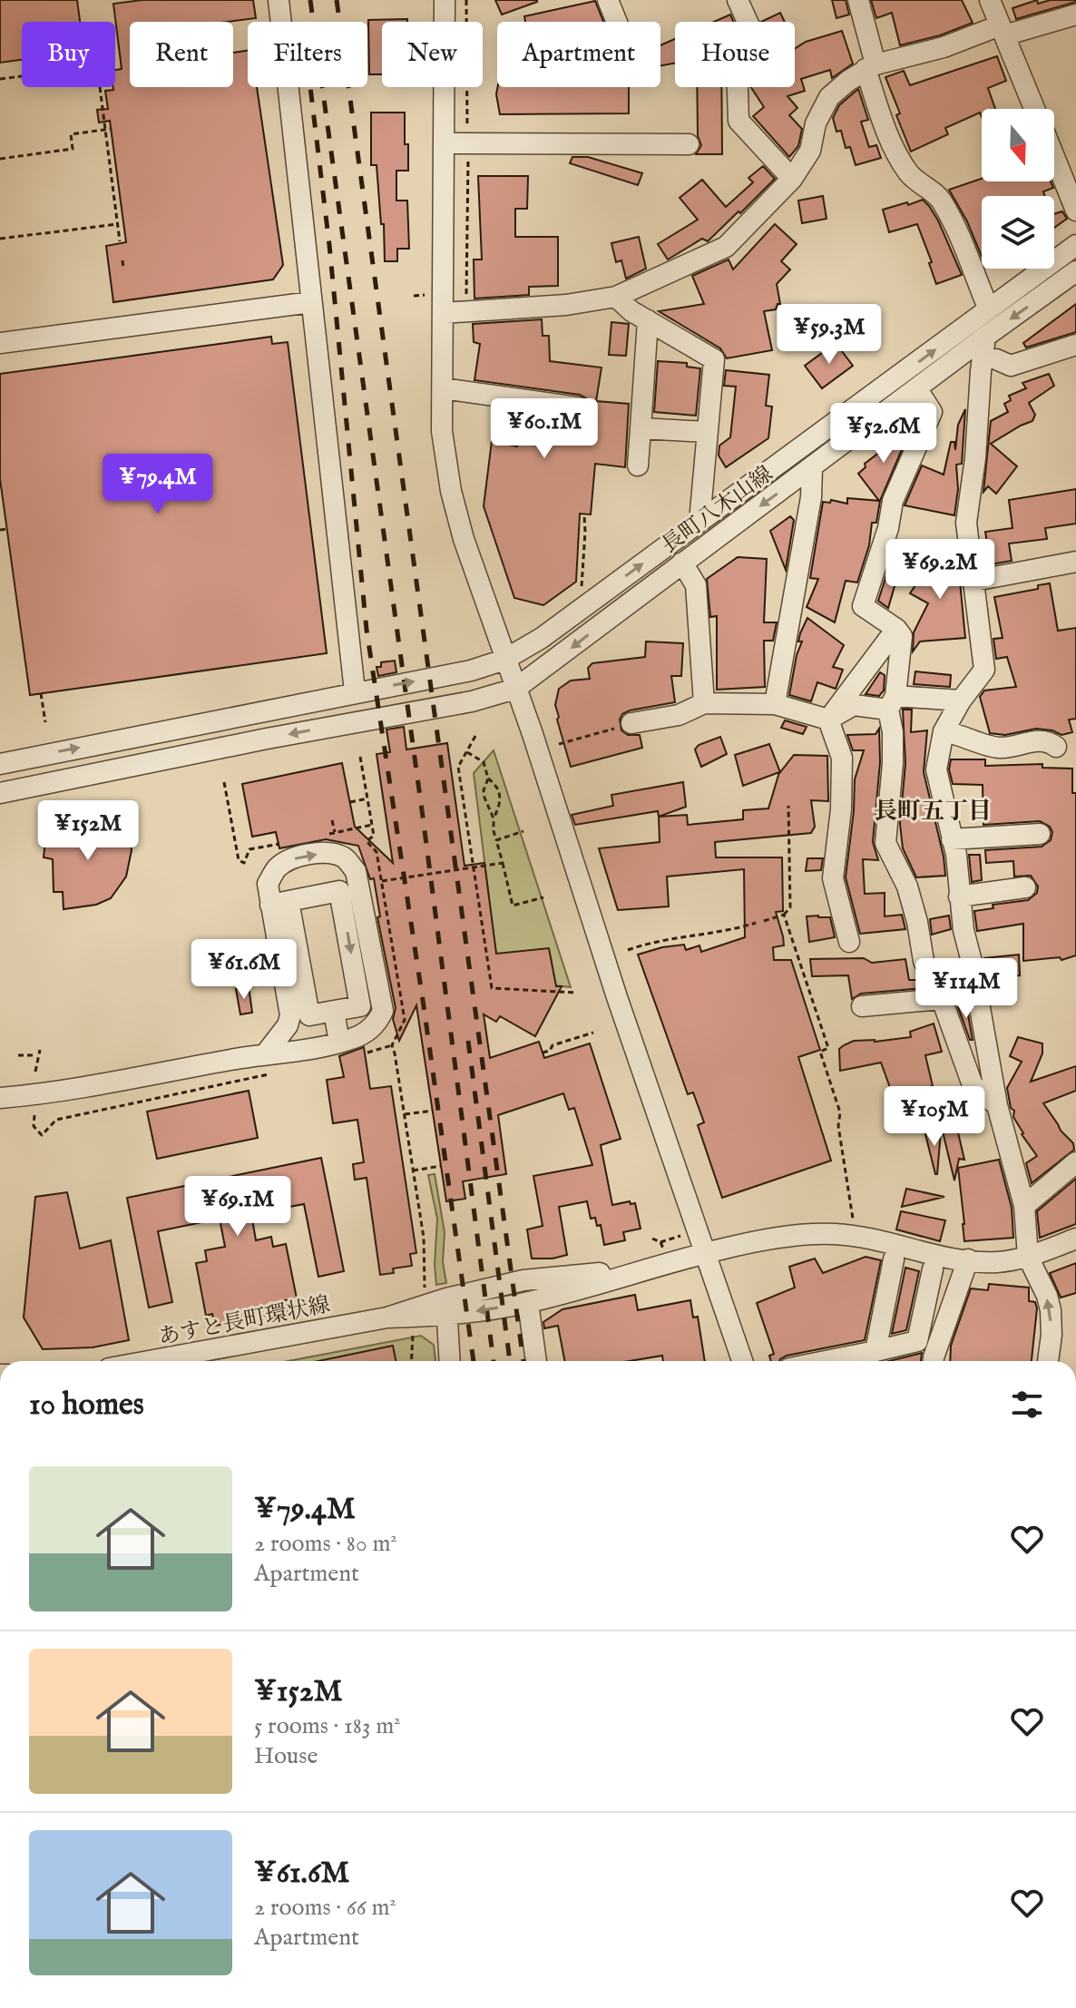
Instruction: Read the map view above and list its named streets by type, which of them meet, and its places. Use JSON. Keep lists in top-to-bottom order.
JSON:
{
  "streets": {
    "street": ["長町八木山線", "あすと長町環状線"]
  },
  "districts": ["長町五丁目"],
  "north": "bottom",
  "page": {
    "chip": [
      "Buy",
      "Rent",
      "Filters",
      "New",
      "Apartment",
      "House"
    ],
    "price": [
      "¥59.3M",
      "¥60.1M",
      "¥52.6M",
      "¥79.4M",
      "¥69.2M",
      "¥152M",
      "¥61.6M",
      "¥114M",
      "¥105M",
      "¥69.1M"
    ],
    "heading": "10 homes",
    "list": [
      {
        "name": "¥79.4M",
        "note": "2 rooms · 80 m² · Apartment"
      },
      {
        "name": "¥152M",
        "note": "5 rooms · 183 m² · House"
      },
      {
        "name": "¥61.6M",
        "note": "2 rooms · 66 m² · Apartment"
      }
    ]
  }
}
